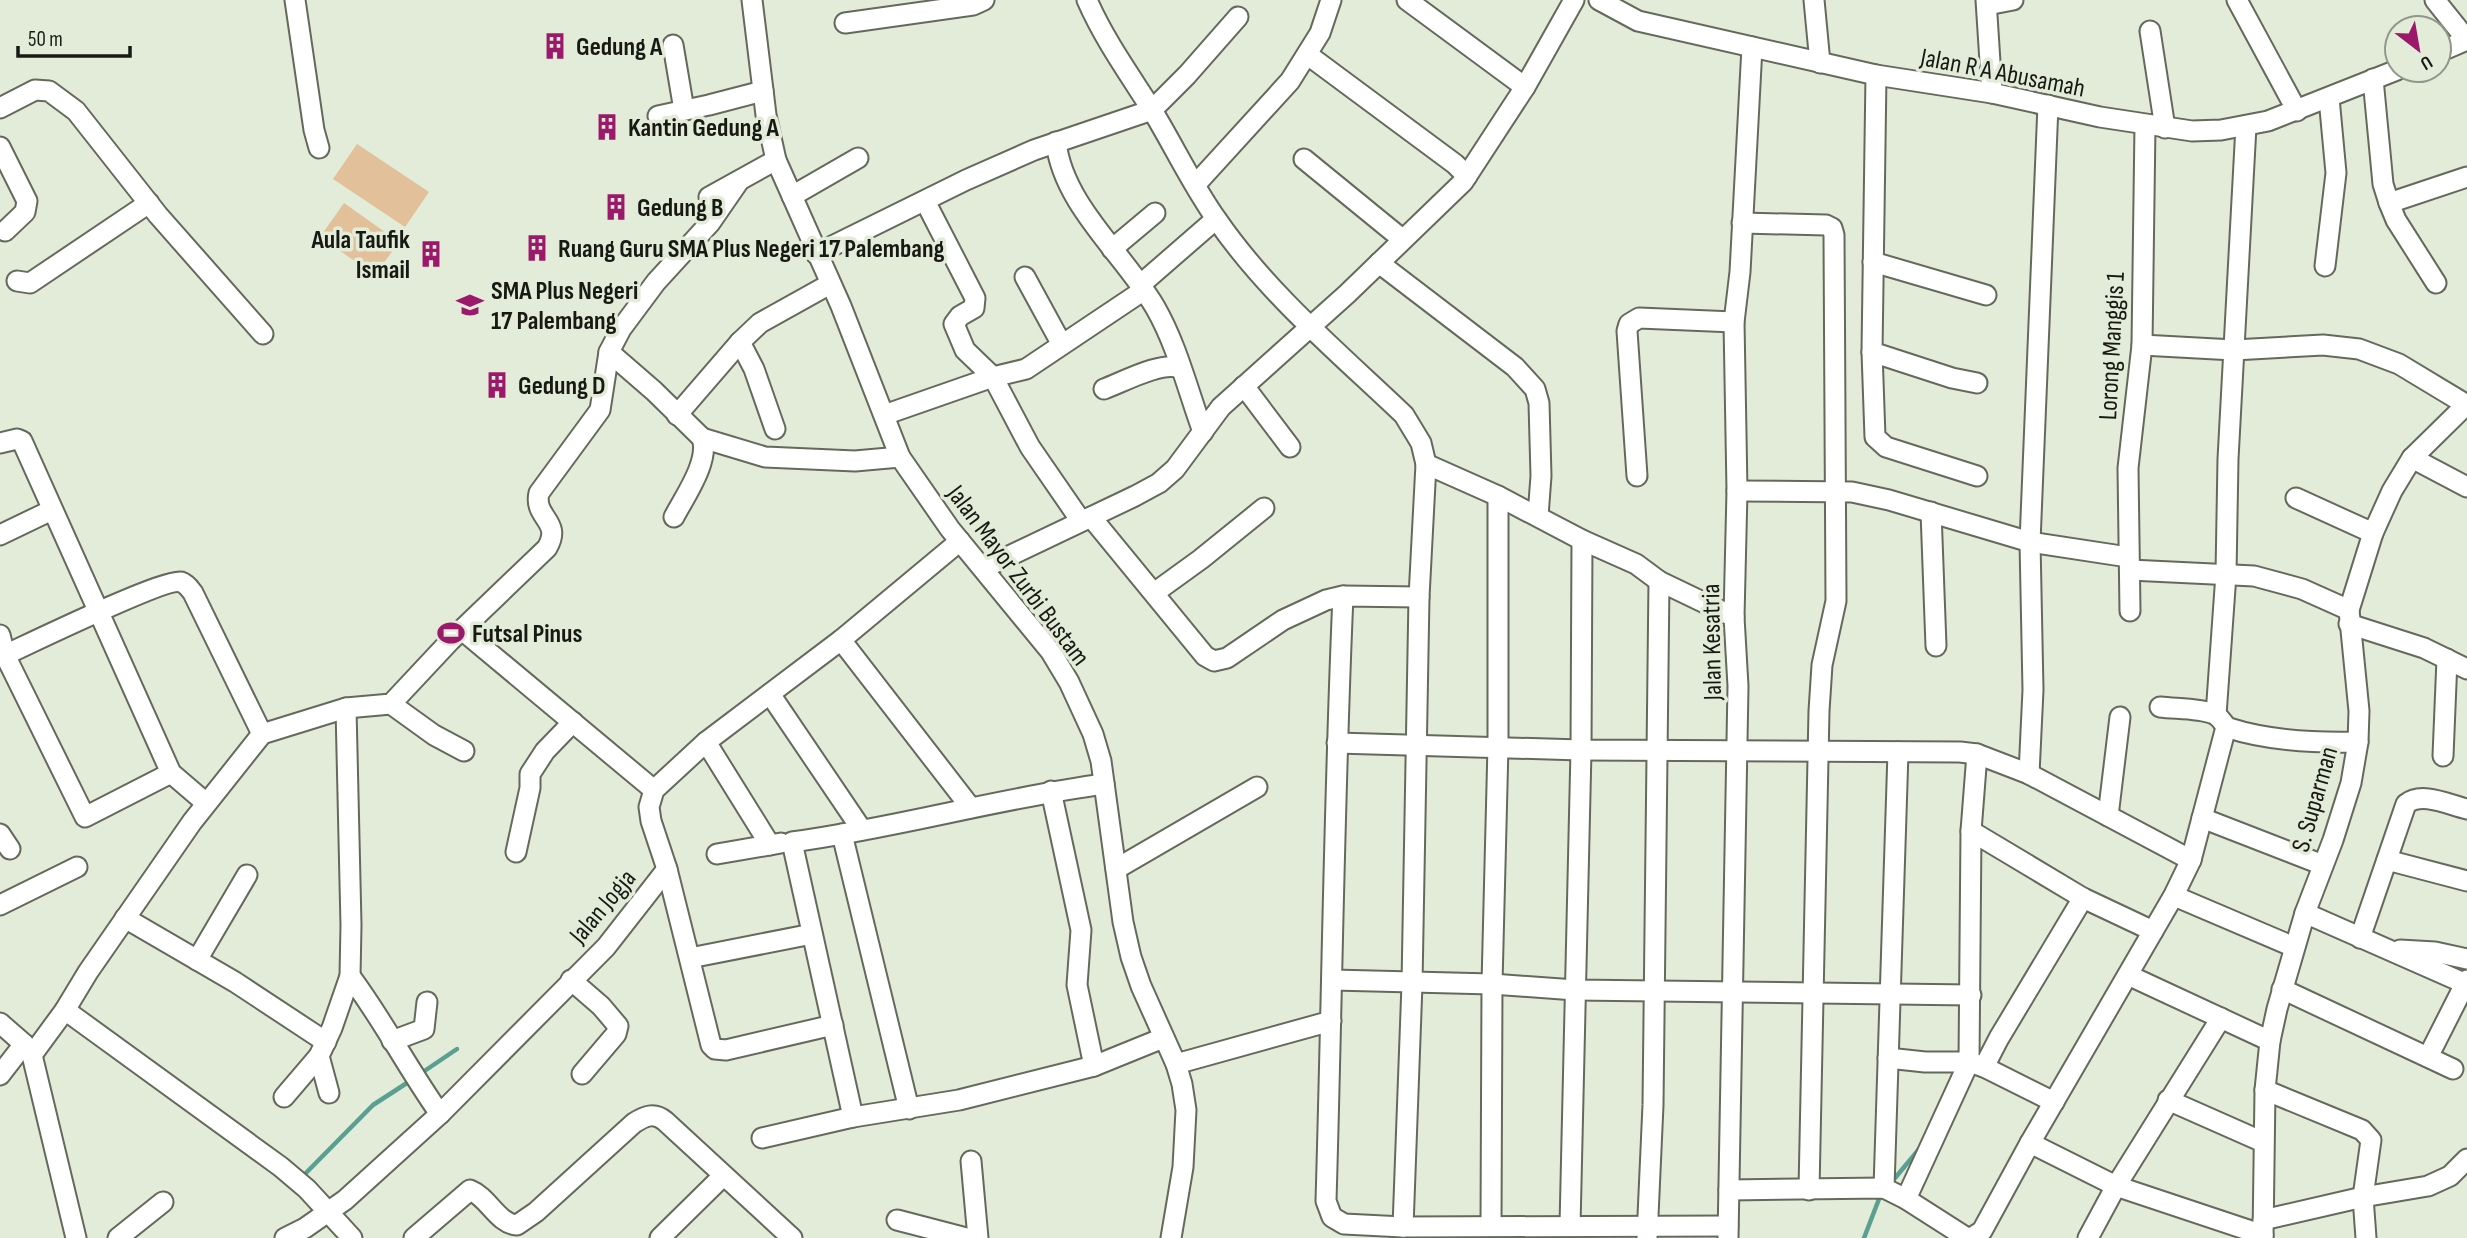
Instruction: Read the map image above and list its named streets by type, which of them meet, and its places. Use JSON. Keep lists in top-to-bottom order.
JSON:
{
  "streets": {
    "street": [
      "Jalan R A Abusamah",
      "Lorong Manggis 1",
      "Jalan Mayor Zurbi Bustam",
      "Jalan Kesatria",
      "S. Suparman",
      "Jalan Jogja"
    ]
  },
  "crossings": [
    ["Jalan R A Abusamah", "Lorong Manggis 1"],
    ["Jalan R A Abusamah", "Jalan Kesatria"]
  ],
  "places": {
    "building": [
      "Gedung A",
      "Kantin Gedung A",
      "Gedung B",
      "Ruang Guru SMA Plus Negeri 17 Palembang",
      "Aula Taufik Ismail",
      "Gedung D"
    ],
    "school or university": ["SMA Plus Negeri 17 Palembang"],
    "sports": ["Futsal Pinus"]
  },
  "scale_bar": "50 m",
  "north": "bottom right"
}
